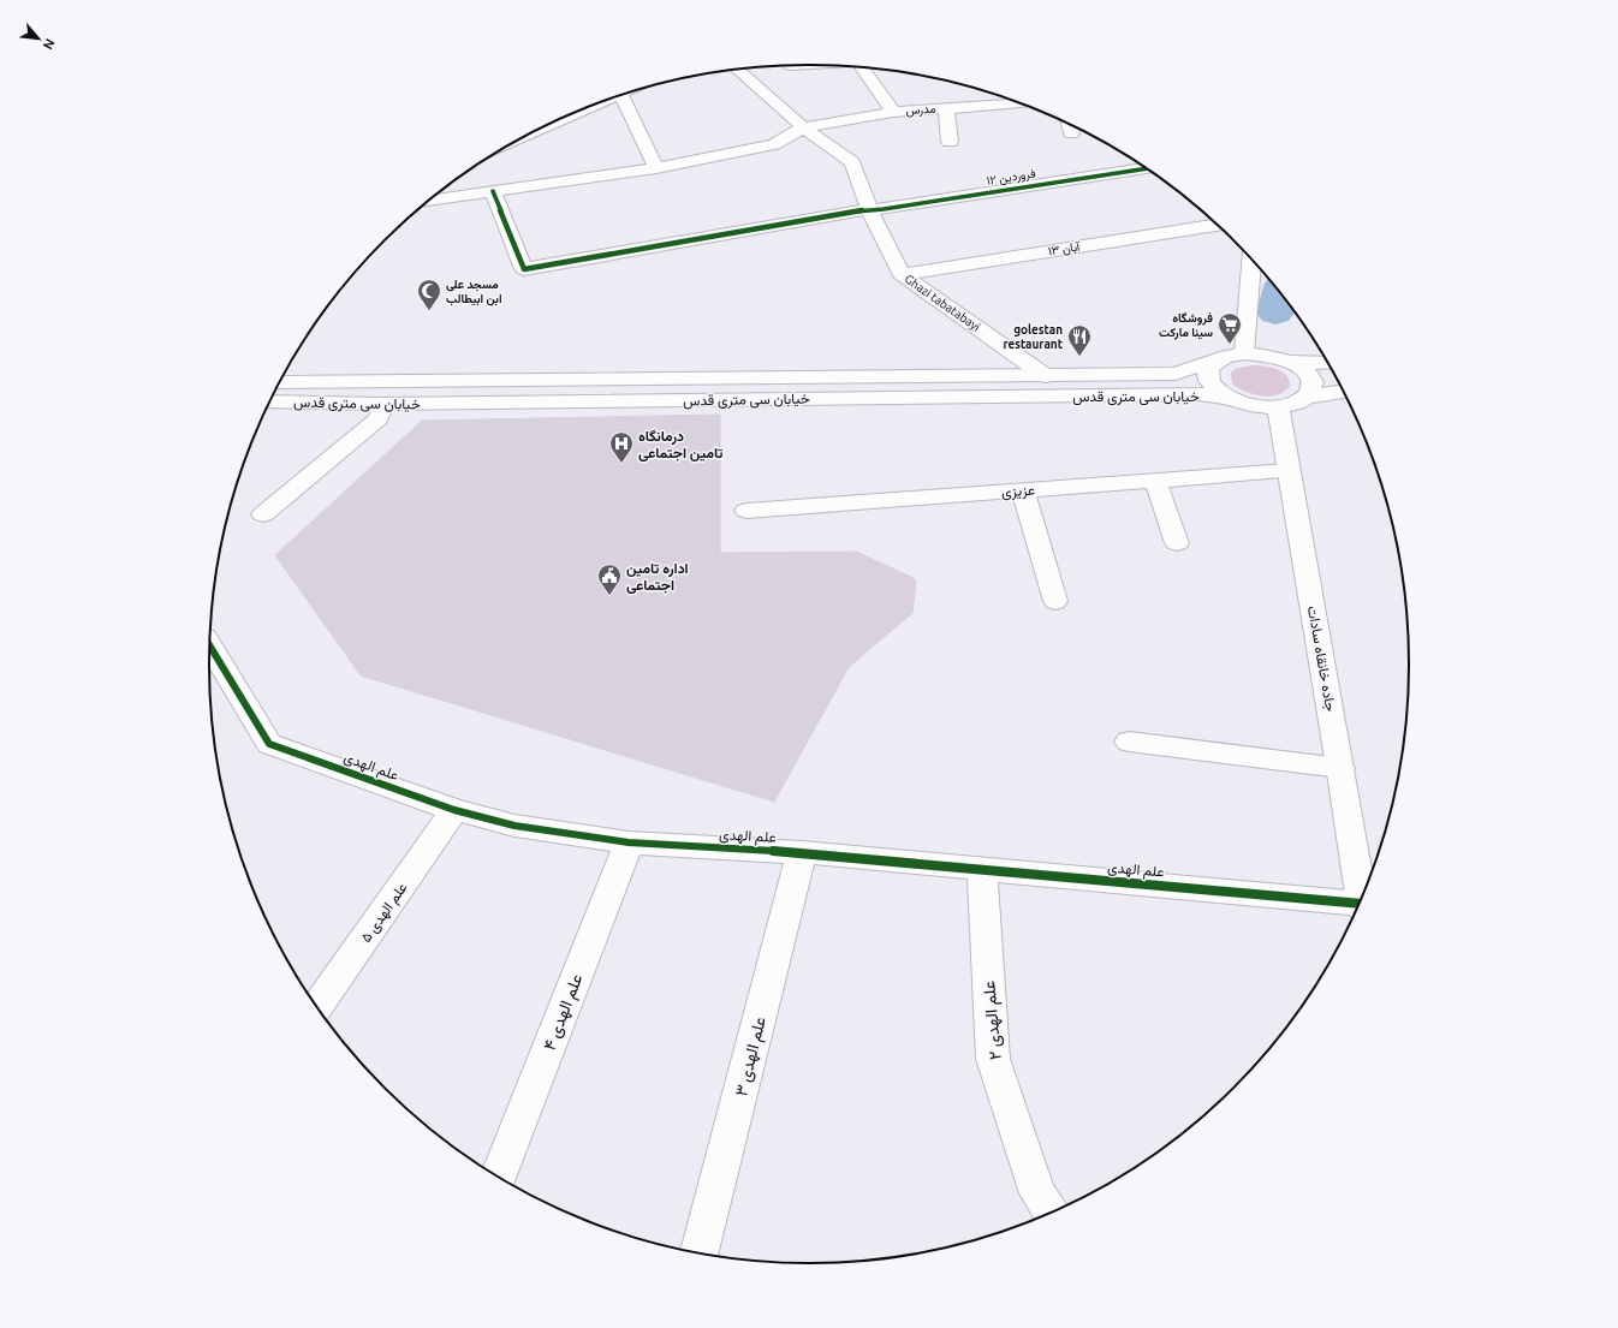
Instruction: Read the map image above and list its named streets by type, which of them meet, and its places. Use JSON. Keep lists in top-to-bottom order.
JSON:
{
  "streets": {
    "street": [
      "مدرس",
      "۱۲ فروردین",
      "۱۳ آبان",
      "Ghazi tabatabayi",
      "خیابان سی متری قدس",
      "عزیزی",
      "جاده خانقاه سادات",
      "علم الهدی",
      "علم الهدی ۵",
      "علم الهدی ۴",
      "علم الهدی ۲",
      "علم الهدی ۳"
    ]
  },
  "crossings": [
    ["مدرس", "Ghazi tabatabayi"],
    ["۱۲ فروردین", "Ghazi tabatabayi"],
    ["۱۳ آبان", "Ghazi tabatabayi"],
    ["Ghazi tabatabayi", "خیابان سی متری قدس"],
    ["عزیزی", "جاده خانقاه سادات"],
    ["علم الهدی", "علم الهدی ۵"],
    ["علم الهدی", "علم الهدی ۴"],
    ["علم الهدی", "علم الهدی ۲"],
    ["علم الهدی", "علم الهدی ۳"]
  ],
  "places": {
    "mosque": ["مسجد علی ابن ابیطالب"],
    "supermarket": ["فروشگاه سینا مارکت"],
    "restaurant": ["golestan restaurant"],
    "hospital": ["درمانگاه تامین اجتماعی"],
    "public building": ["اداره تامین اجتماعی"]
  },
  "north": "bottom right"
}
